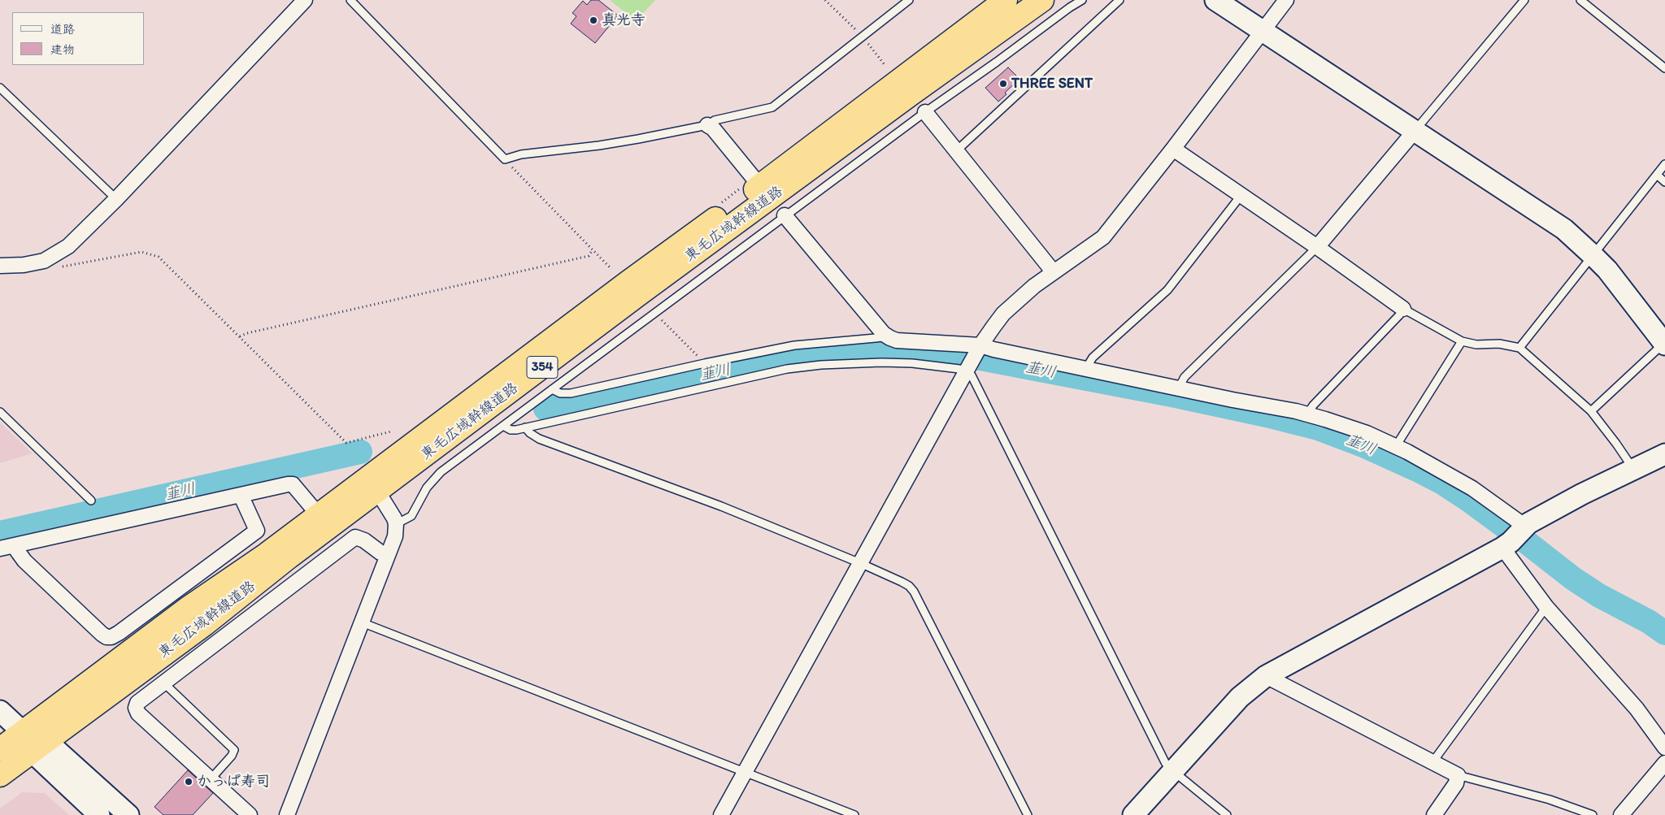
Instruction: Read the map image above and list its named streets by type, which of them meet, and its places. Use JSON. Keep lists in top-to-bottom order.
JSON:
{
  "streets": {
    "highway": ["東毛広域幹線道路", "354"]
  },
  "water": ["韮川"],
  "places": ["真光寺", "THREE SENT", "かっぱ寿司"],
  "legend": ["道路", "建物"]
}
